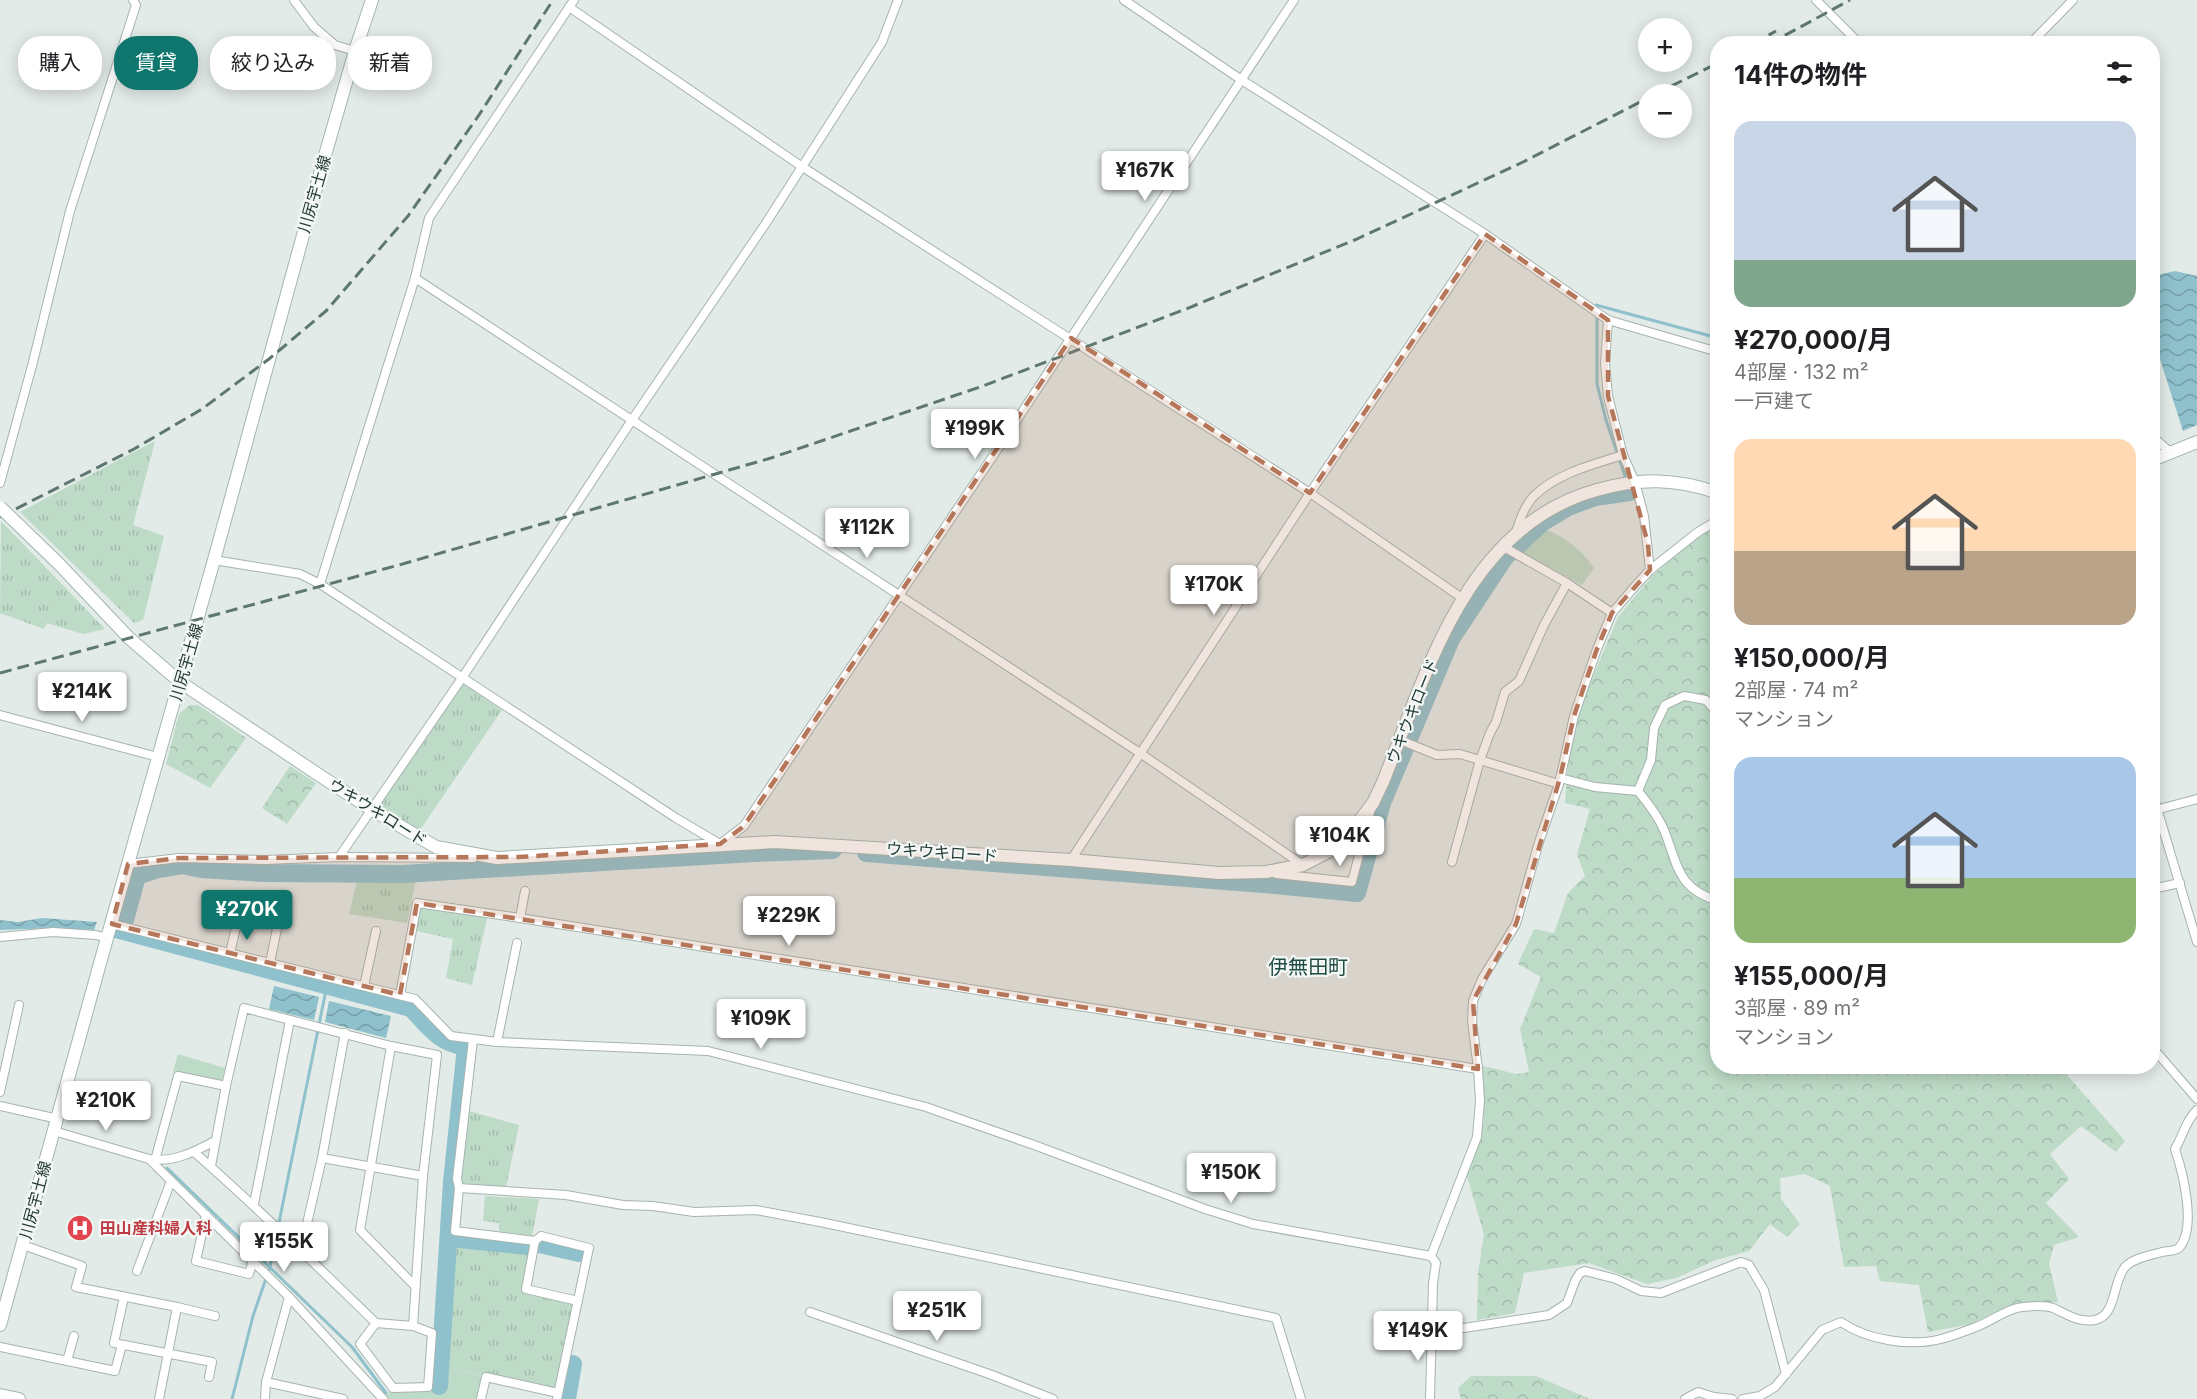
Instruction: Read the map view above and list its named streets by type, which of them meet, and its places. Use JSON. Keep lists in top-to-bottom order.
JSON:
{
  "streets": {
    "street": ["川尻宇土線", "ウキウキロード"]
  },
  "crossings": [
    ["川尻宇土線", "ウキウキロード"]
  ],
  "districts": ["伊無田町"],
  "places": {
    "hospital": ["田山産科婦人科"]
  },
  "page": {
    "map_buttons": ["+", "−"],
    "chip": [
      "購入",
      "賃貸",
      "絞り込み",
      "新着"
    ],
    "heading": "14件の物件",
    "list": [
      {
        "name": "¥270,000/月",
        "note": "4部屋 · 132 m² · 一戸建て"
      },
      {
        "name": "¥150,000/月",
        "note": "2部屋 · 74 m² · マンション"
      },
      {
        "name": "¥155,000/月",
        "note": "3部屋 · 89 m² · マンション"
      }
    ],
    "price": [
      "¥167K",
      "¥199K",
      "¥112K",
      "¥170K",
      "¥214K",
      "¥104K",
      "¥270K",
      "¥229K",
      "¥109K",
      "¥210K",
      "¥150K",
      "¥155K",
      "¥251K",
      "¥149K"
    ]
  }
}
